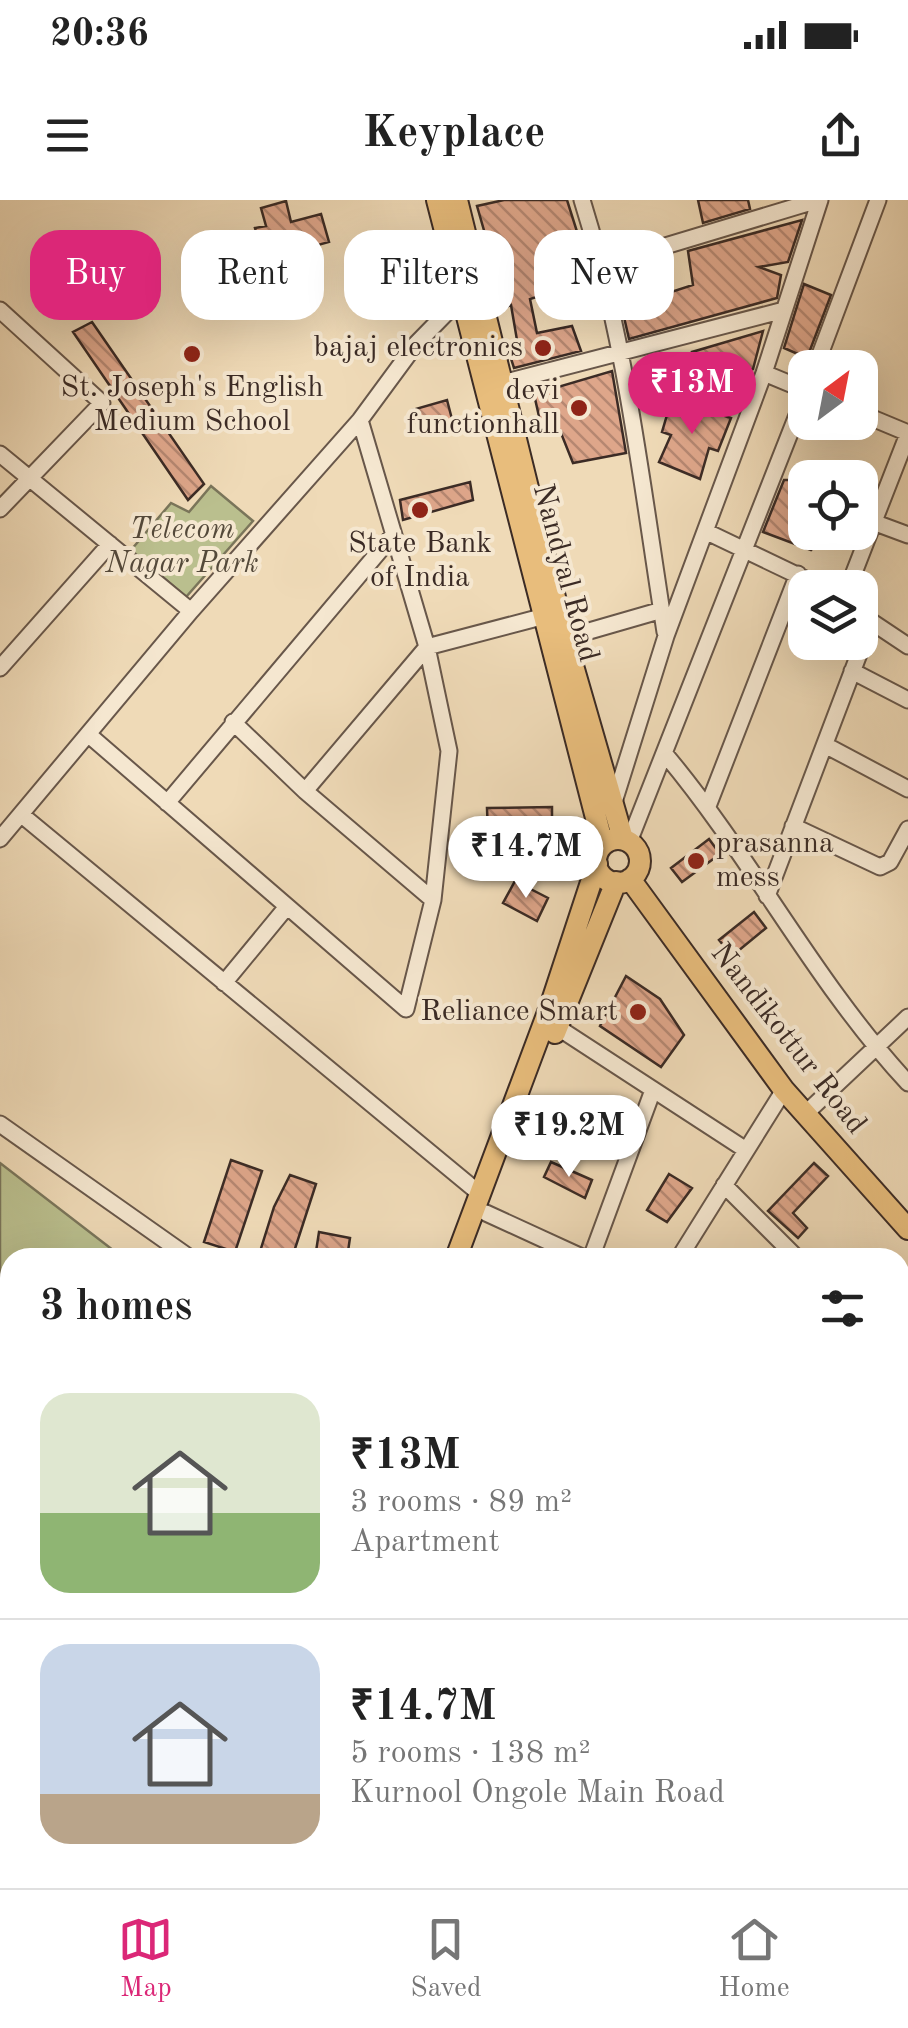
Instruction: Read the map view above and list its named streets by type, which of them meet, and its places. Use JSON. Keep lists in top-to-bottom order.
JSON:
{
  "streets": {
    "main road": ["Nandyal Road", "Nandikottur Road"]
  },
  "crossings": [
    ["Nandyal Road", "Nandikottur Road"]
  ],
  "parks": ["Telecom Nagar Park"],
  "places": [
    "bajaj electronics",
    "St. Joseph's English Medium School",
    "devi functionhall",
    "State Bank of India",
    "prasanna mess",
    "Reliance Smart"
  ],
  "north": "top right",
  "page": {
    "status": "20:36",
    "header": "Keyplace",
    "chip": [
      "Buy",
      "Rent",
      "Filters",
      "New"
    ],
    "price": ["₹13M", "₹14.7M", "₹19.2M"],
    "heading": "3 homes",
    "list": [
      {
        "name": "₹13M",
        "note": "3 rooms · 89 m² · Apartment"
      },
      {
        "name": "₹14.7M",
        "note": "5 rooms · 138 m² · Kurnool Ongole Main Road"
      }
    ],
    "tabs": ["Map", "Saved", "Home"]
  }
}
